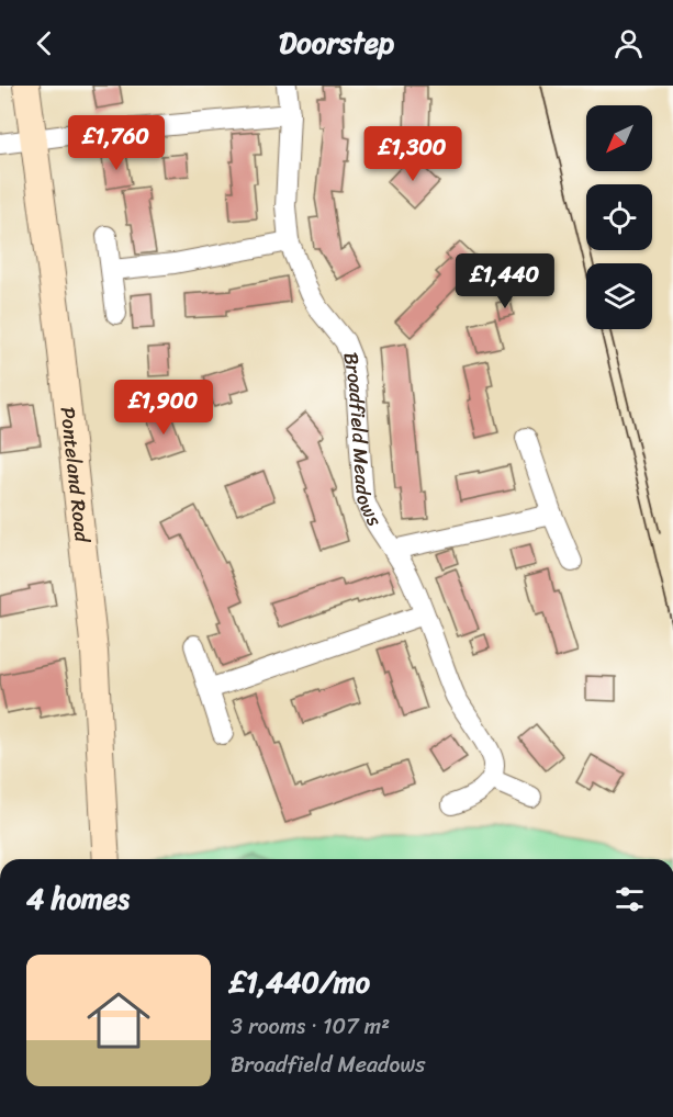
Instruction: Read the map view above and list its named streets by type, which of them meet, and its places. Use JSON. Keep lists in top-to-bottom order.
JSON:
{
  "streets": {
    "main road": ["Ponteland Road"],
    "street": ["Broadfield Meadows"]
  },
  "north": "bottom left",
  "page": {
    "header": "Doorstep",
    "price": [
      "£1,760",
      "£1,300",
      "£1,440",
      "£1,900"
    ],
    "heading": "4 homes",
    "list": [
      {
        "name": "£1,440/mo",
        "note": "3 rooms · 107 m² · Broadfield Meadows"
      }
    ]
  }
}
